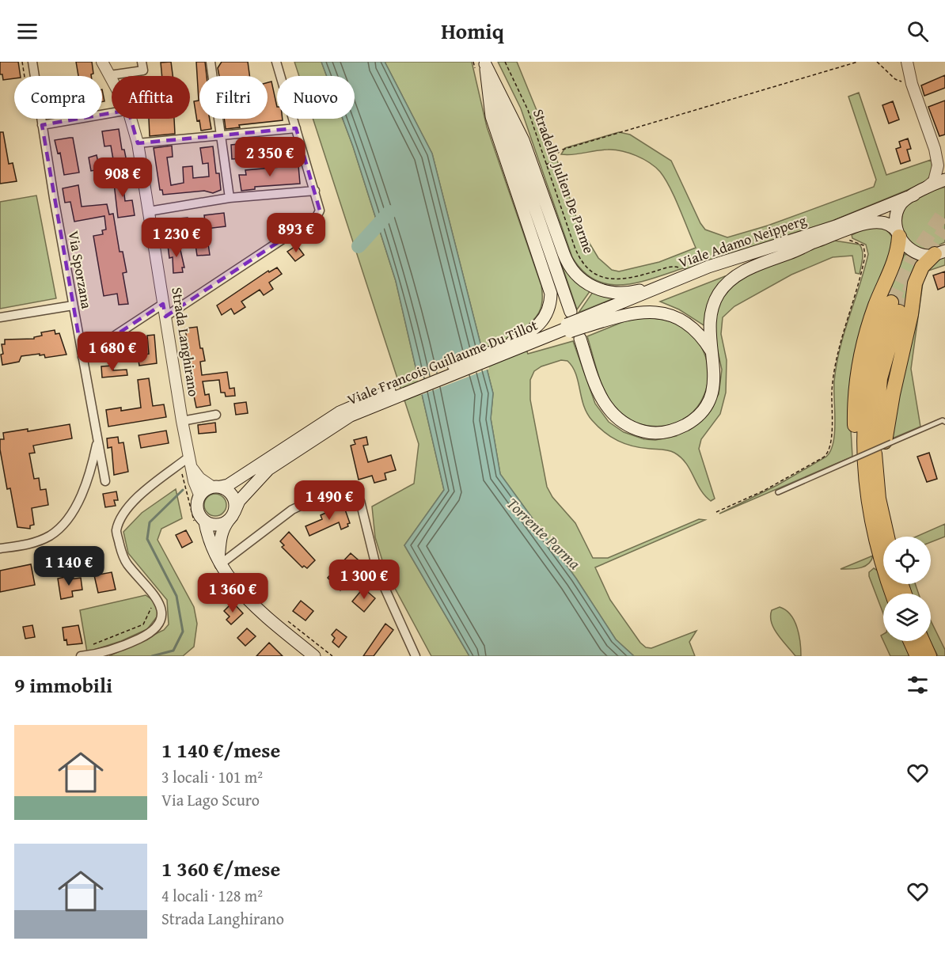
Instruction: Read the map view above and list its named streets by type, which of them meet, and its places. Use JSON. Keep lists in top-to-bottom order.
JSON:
{
  "streets": {
    "main road": ["Viale Adamo Neipperg", "Strada Langhirano", "Viale Francois Guillaume Du Tillot"],
    "street": ["Via Sporzana"],
    "path": ["Stradello Julien De Parme"]
  },
  "crossings": [
    ["Viale Adamo Neipperg", "Viale Francois Guillaume Du Tillot"],
    ["Strada Langhirano", "Viale Francois Guillaume Du Tillot"]
  ],
  "water": ["Torrente Parma"],
  "page": {
    "header": "Homiq",
    "chip": [
      "Compra",
      "Affitta",
      "Filtri",
      "Nuovo"
    ],
    "price": [
      "2 350 €",
      "908 €",
      "893 €",
      "1 230 €",
      "1 680 €",
      "1 490 €",
      "1 140 €",
      "1 300 €",
      "1 360 €"
    ],
    "heading": "9 immobili",
    "list": [
      {
        "name": "1 140 €/mese",
        "note": "3 locali · 101 m² · Via Lago Scuro"
      },
      {
        "name": "1 360 €/mese",
        "note": "4 locali · 128 m² · Strada Langhirano"
      }
    ]
  }
}
